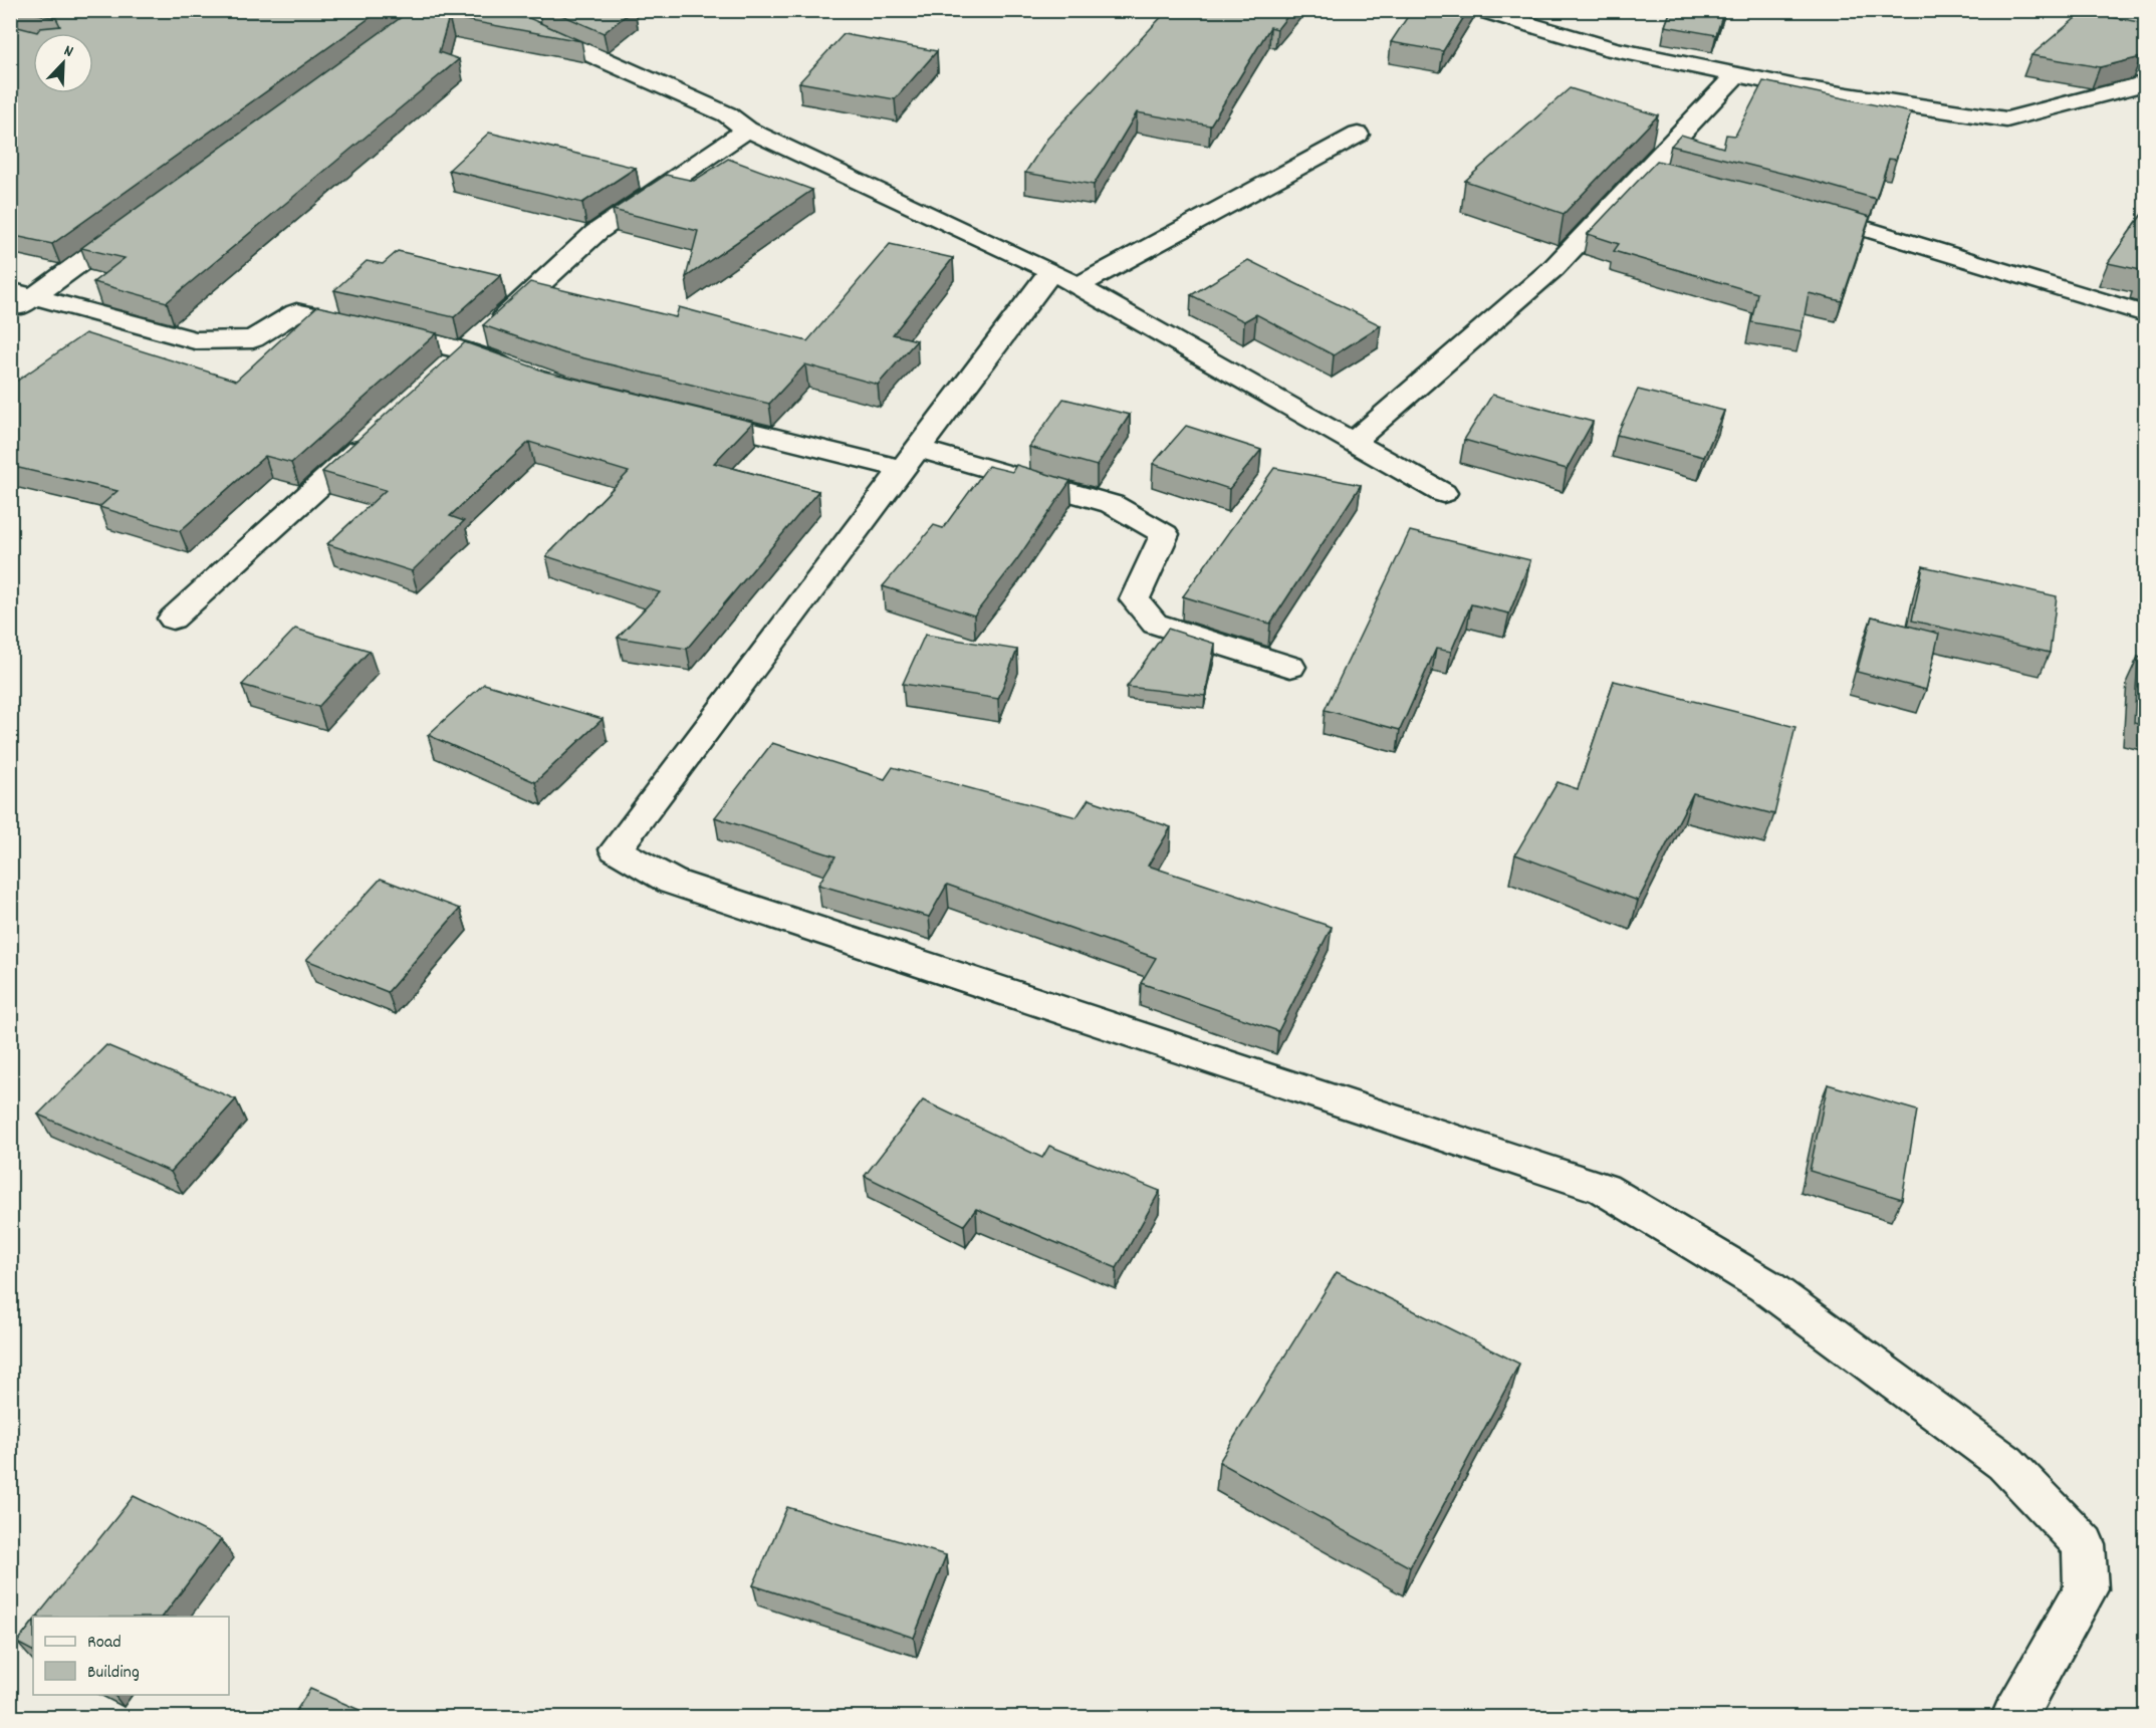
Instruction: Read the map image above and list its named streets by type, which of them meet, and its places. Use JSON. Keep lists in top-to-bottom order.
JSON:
{
  "legend": ["Road", "Building"],
  "north": "top right"
}
